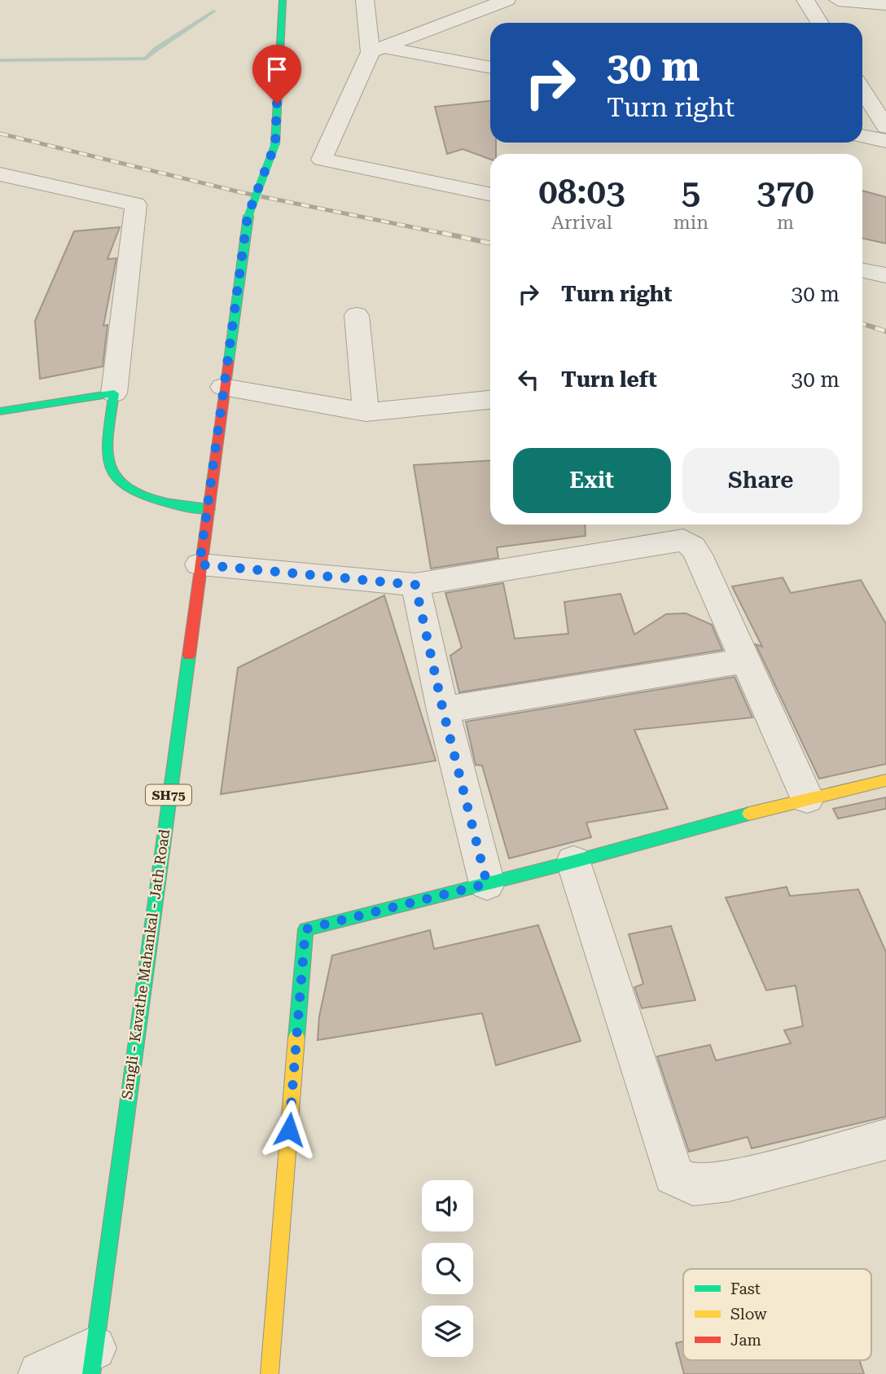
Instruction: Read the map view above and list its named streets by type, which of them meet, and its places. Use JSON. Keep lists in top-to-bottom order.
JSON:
{
  "streets": {
    "main road": ["SH75", "Sangli - Kavathe Mahankal - Jath Road"]
  },
  "legend": ["Fast", "Slow", "Jam"],
  "page": {
    "turn": ["30 m", "Turn right"],
    "eta": [
      "08:03",
      "Arrival",
      "5",
      "min",
      "370",
      "m"
    ],
    "list": [
      {
        "name": "Turn right",
        "value": "30 m"
      },
      {
        "name": "Turn left",
        "value": "30 m"
      }
    ],
    "buttons": ["Exit", "Share"]
  }
}
